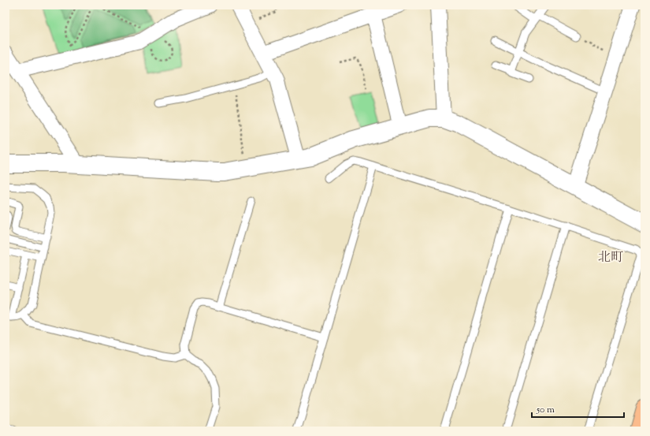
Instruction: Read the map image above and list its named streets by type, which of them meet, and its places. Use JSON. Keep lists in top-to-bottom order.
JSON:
{
  "districts": ["北町"],
  "scale_bar": "50 m"
}
